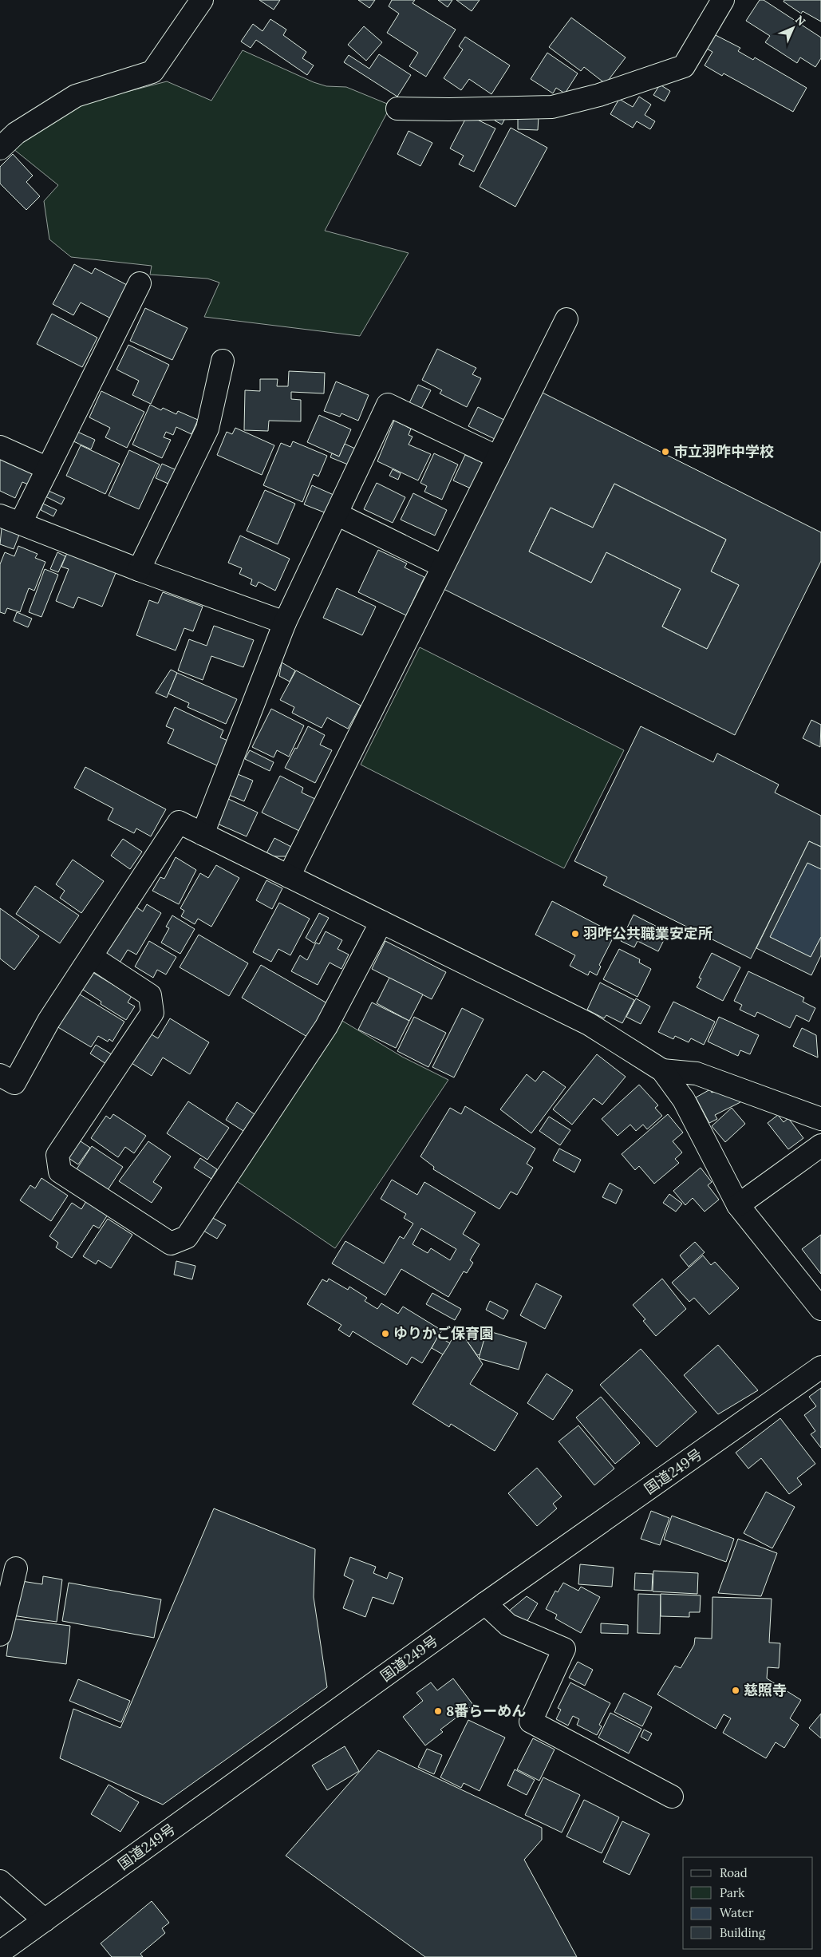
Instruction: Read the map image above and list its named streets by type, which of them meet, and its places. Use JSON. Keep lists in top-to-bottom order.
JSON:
{
  "streets": {
    "main road": ["国道249号"]
  },
  "places": [
    "市立羽咋中学校",
    "羽咋公共職業安定所",
    "ゆりかご保育園",
    "慈照寺",
    "8番らーめん"
  ],
  "legend": [
    "Road",
    "Park",
    "Water",
    "Building"
  ],
  "north": "top right"
}
